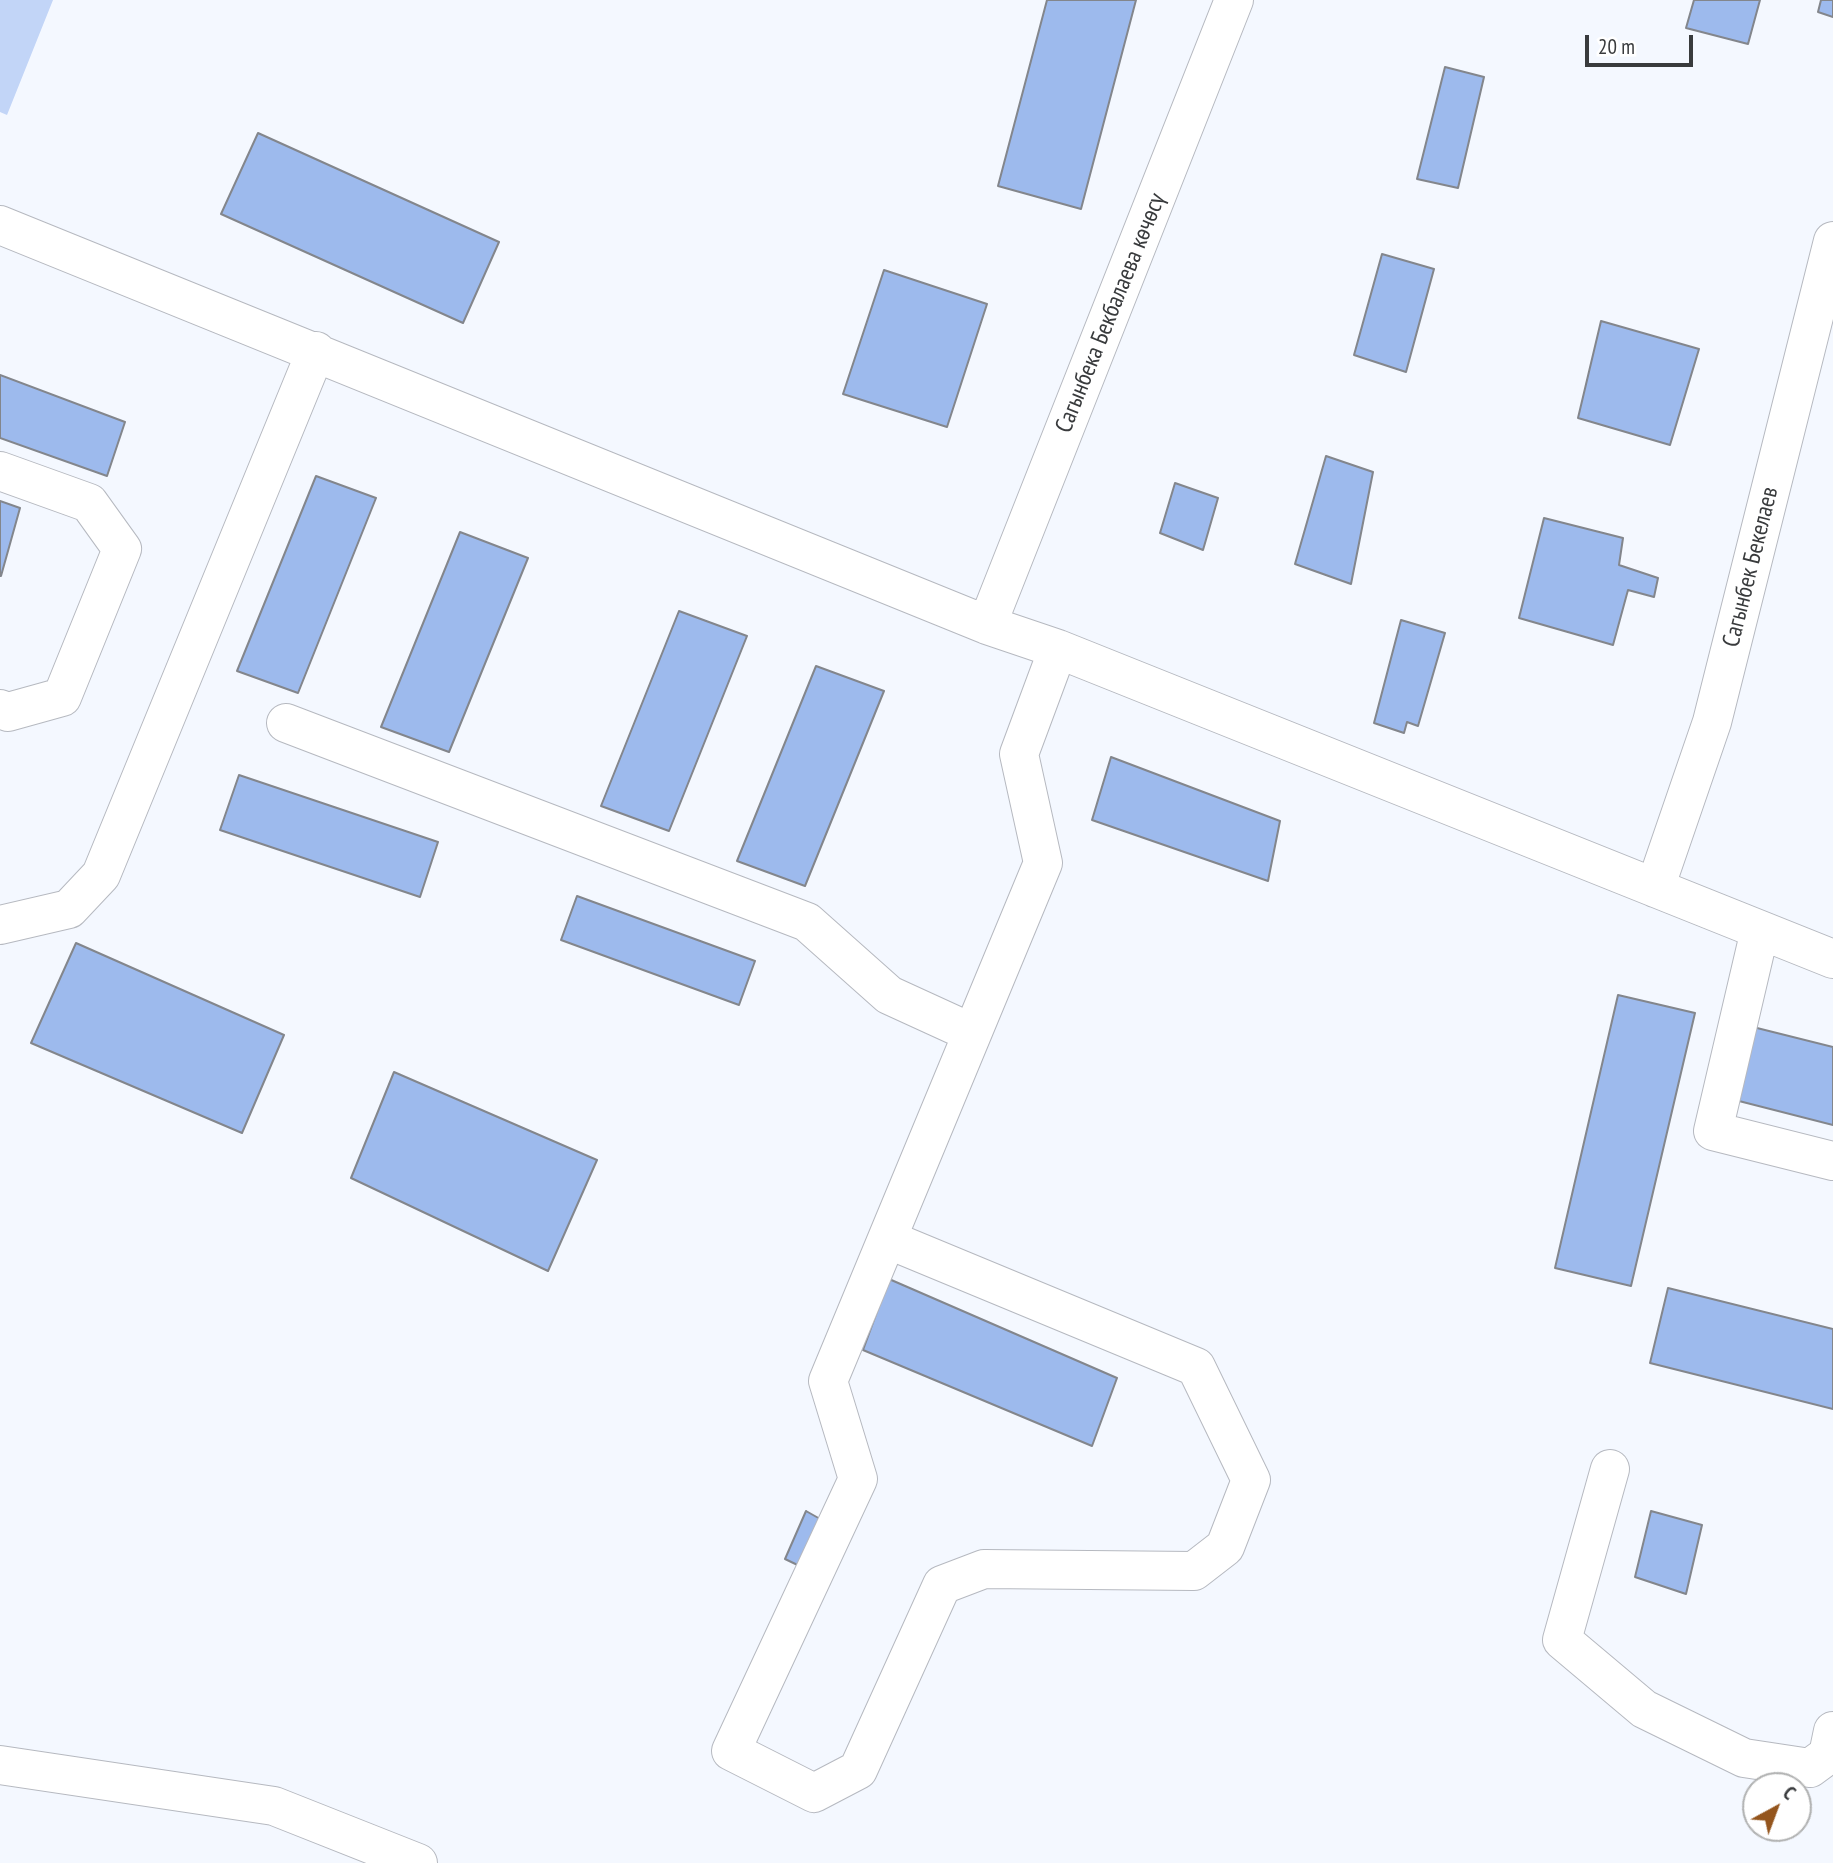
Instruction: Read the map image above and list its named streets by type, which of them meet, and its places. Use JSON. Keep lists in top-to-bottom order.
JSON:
{
  "streets": {
    "street": ["Сагынбека Бекбалаева көчөсү", "Сагынбек Бекелаев"]
  },
  "scale_bar": "20 m",
  "north": "top right"
}
